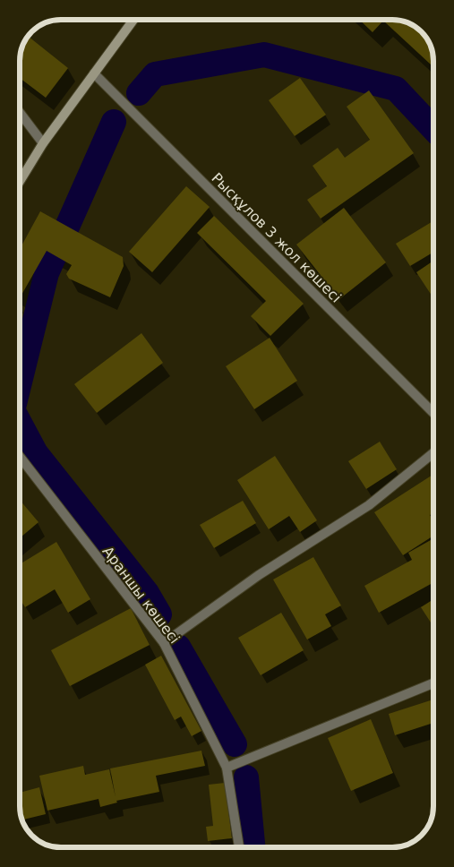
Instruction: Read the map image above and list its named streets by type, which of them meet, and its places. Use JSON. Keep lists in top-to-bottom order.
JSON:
{
  "streets": {
    "street": ["Рысқұлов 3 жол көшесі", "Араншы көшесі"]
  }
}
